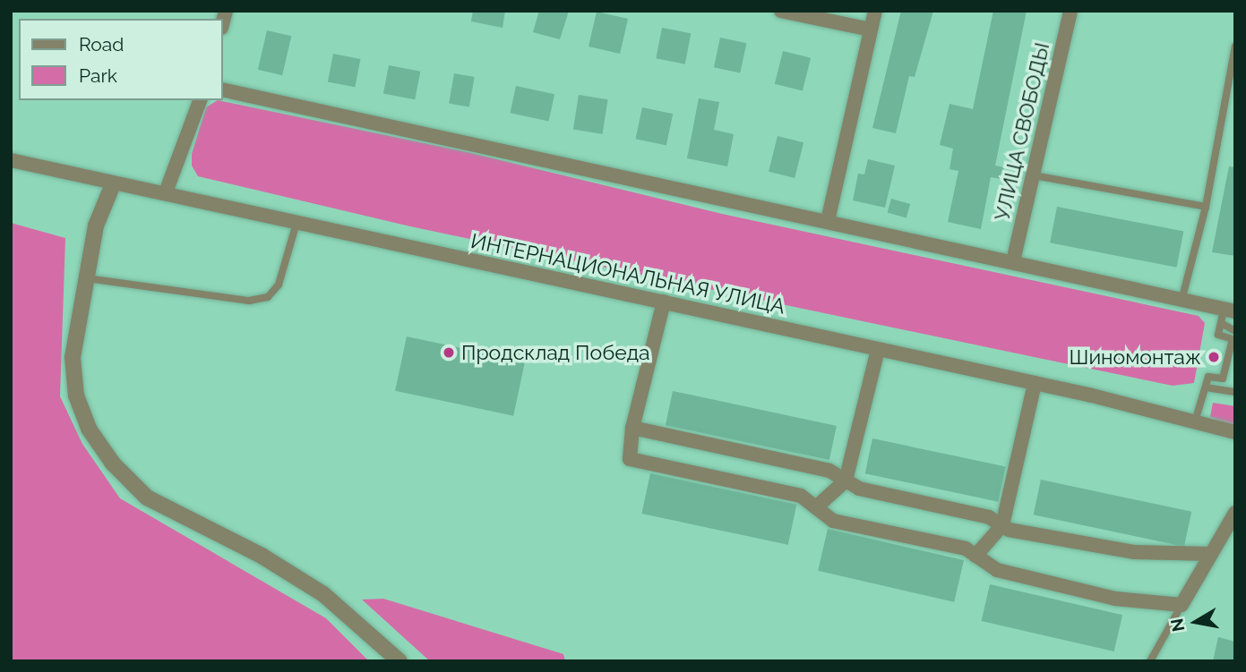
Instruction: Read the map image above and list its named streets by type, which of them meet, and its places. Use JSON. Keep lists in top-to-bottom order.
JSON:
{
  "streets": {
    "street": ["УЛИЦА СВОБОДЫ", "ИНТЕРНАЦИОНАЛЬНАЯ УЛИЦА"]
  },
  "places": ["Продсклад Победа", "Шиномонтаж"],
  "legend": ["Road", "Park"],
  "north": "left"
}
